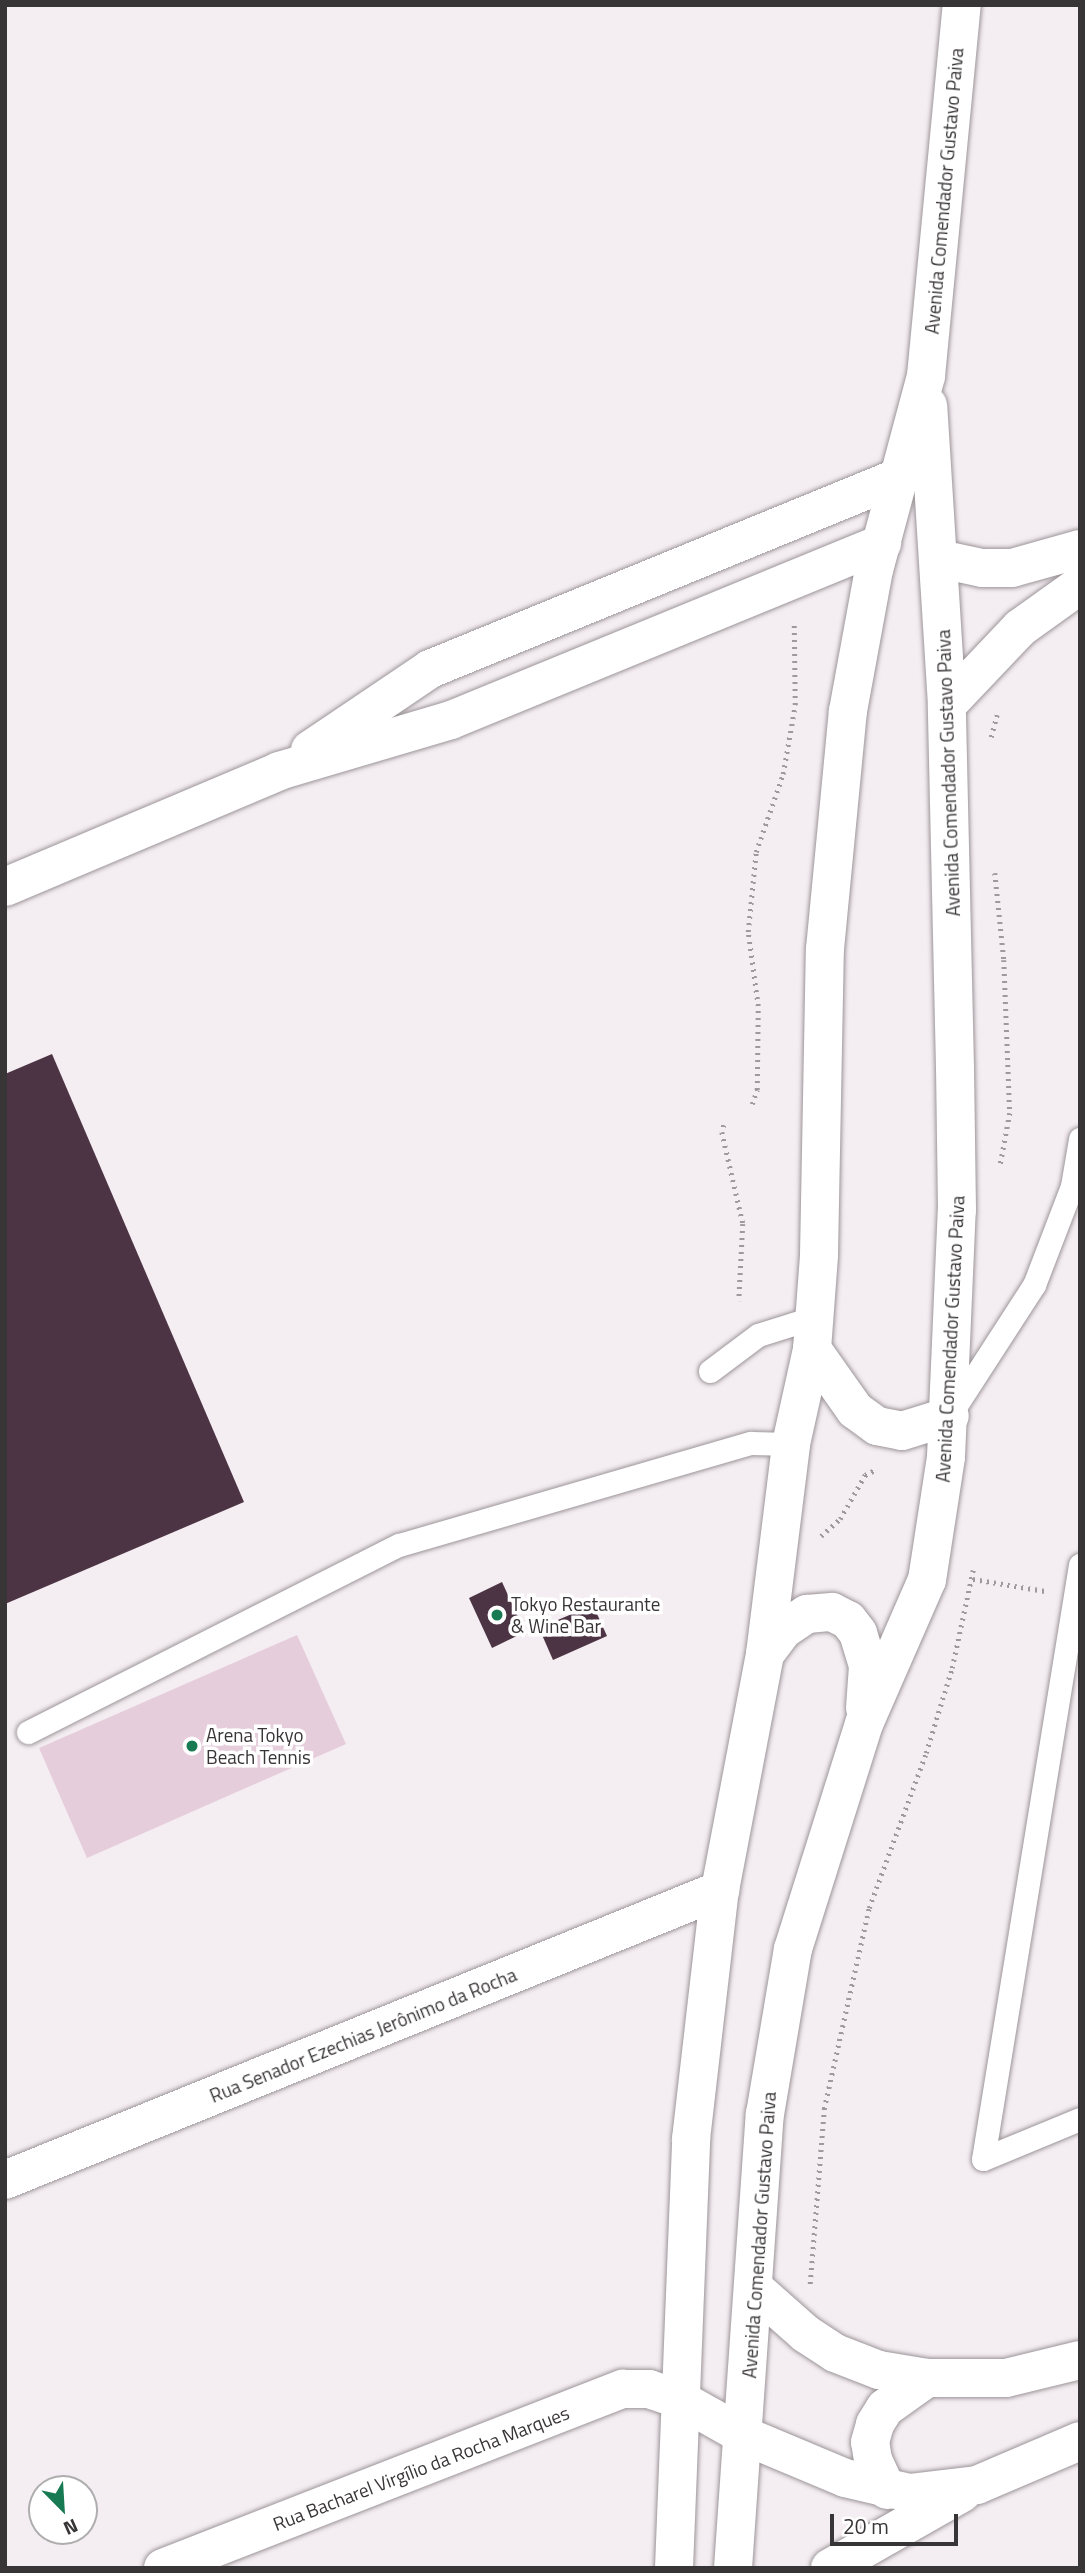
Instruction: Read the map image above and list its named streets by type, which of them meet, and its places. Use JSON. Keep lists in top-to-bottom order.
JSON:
{
  "streets": {
    "main road": ["Avenida Comendador Gustavo Paiva", "Rua Senador Ezechias Jerônimo da Rocha", "Rua Bacharel Virgílio da Rocha Marques"]
  },
  "crossings": [
    ["Avenida Comendador Gustavo Paiva", "Rua Senador Ezechias Jerônimo da Rocha"],
    ["Avenida Comendador Gustavo Paiva", "Rua Bacharel Virgílio da Rocha Marques"]
  ],
  "places": ["Tokyo Restaurante & Wine Bar", "Arena Tokyo Beach Tennis"],
  "scale_bar": "20 m",
  "north": "bottom right"
}
